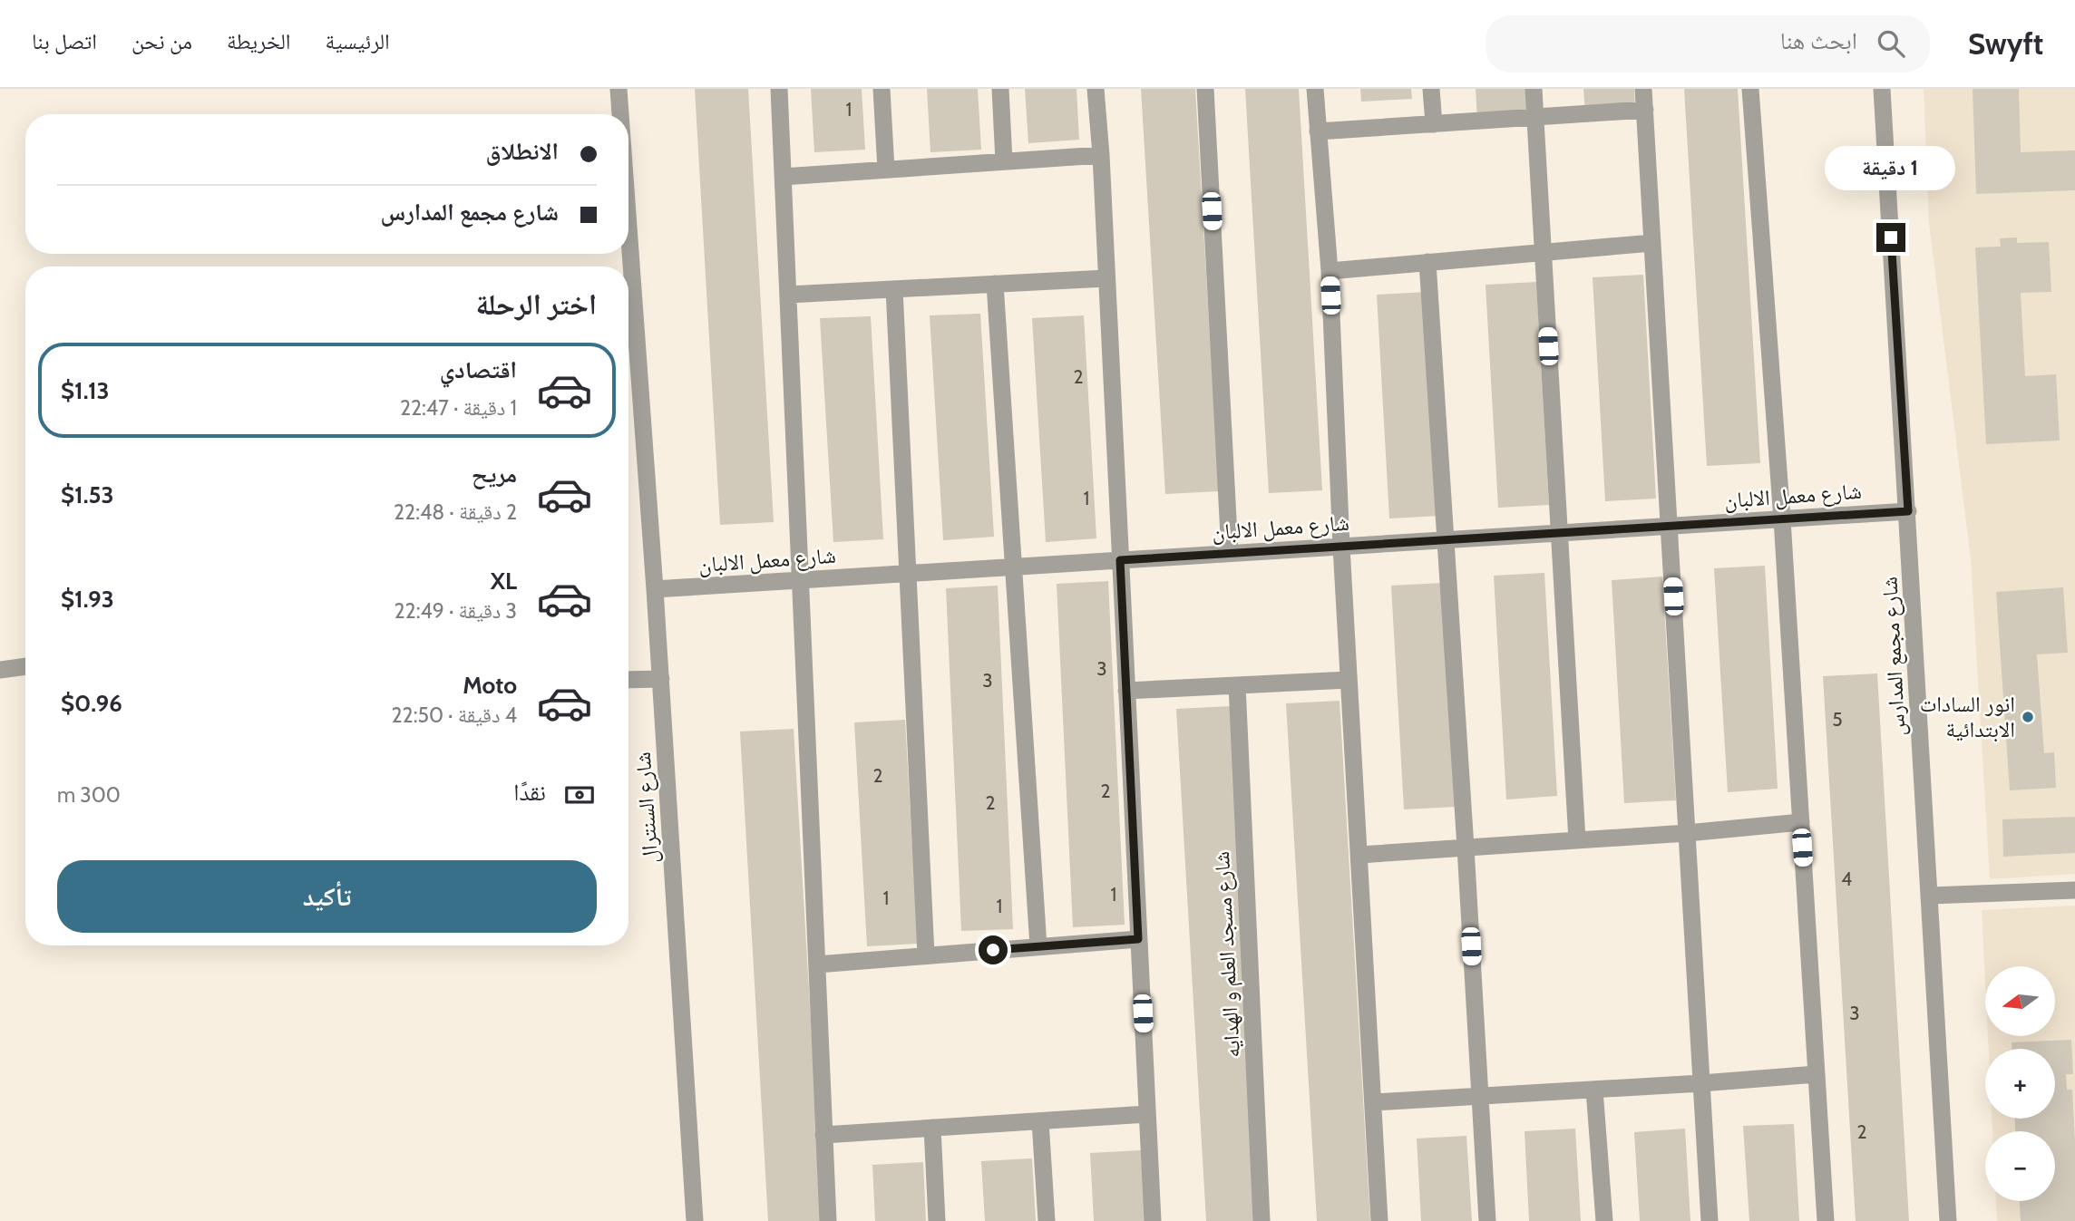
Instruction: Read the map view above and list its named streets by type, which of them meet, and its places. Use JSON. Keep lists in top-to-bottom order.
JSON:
{
  "streets": {
    "street": [
      "شارع معمل الالبان",
      "شارع مجمع المدارس",
      "شارع السنترال",
      "شارع مسجد العلم و الهدايه"
    ]
  },
  "crossings": [
    ["شارع معمل الالبان", "شارع مجمع المدارس"],
    ["شارع معمل الالبان", "شارع السنترال"]
  ],
  "places": ["انور السادات الابتدائية"],
  "house_numbers": [
    "1",
    "2",
    "1",
    "3",
    "3",
    "5",
    "2",
    "2",
    "2",
    "4",
    "1",
    "1",
    "1",
    "3",
    "2"
  ],
  "north": "left",
  "page": {
    "header": "Swyft",
    "search": "ابحث هنا",
    "nav": [
      "الرئيسية",
      "الخريطة",
      "من نحن",
      "اتصل بنا"
    ],
    "banner": ["الانطلاق", "شارع مجمع المدارس"],
    "bubble": "1 دقيقة",
    "heading": "اختر الرحلة",
    "list": [
      {
        "name": "اقتصادي",
        "note": "1 دقيقة · 22:47",
        "value": "$1.13"
      },
      {
        "name": "مريح",
        "note": "2 دقيقة · 22:48",
        "value": "$1.53"
      },
      {
        "name": "XL",
        "note": "3 دقيقة · 22:49",
        "value": "$1.93"
      },
      {
        "name": "Moto",
        "note": "4 دقيقة · 22:50",
        "value": "$0.96"
      }
    ],
    "pay": ["نقدًا", "300 m"],
    "buttons": "تأكيد",
    "map_buttons": ["+", "−"]
  }
}
